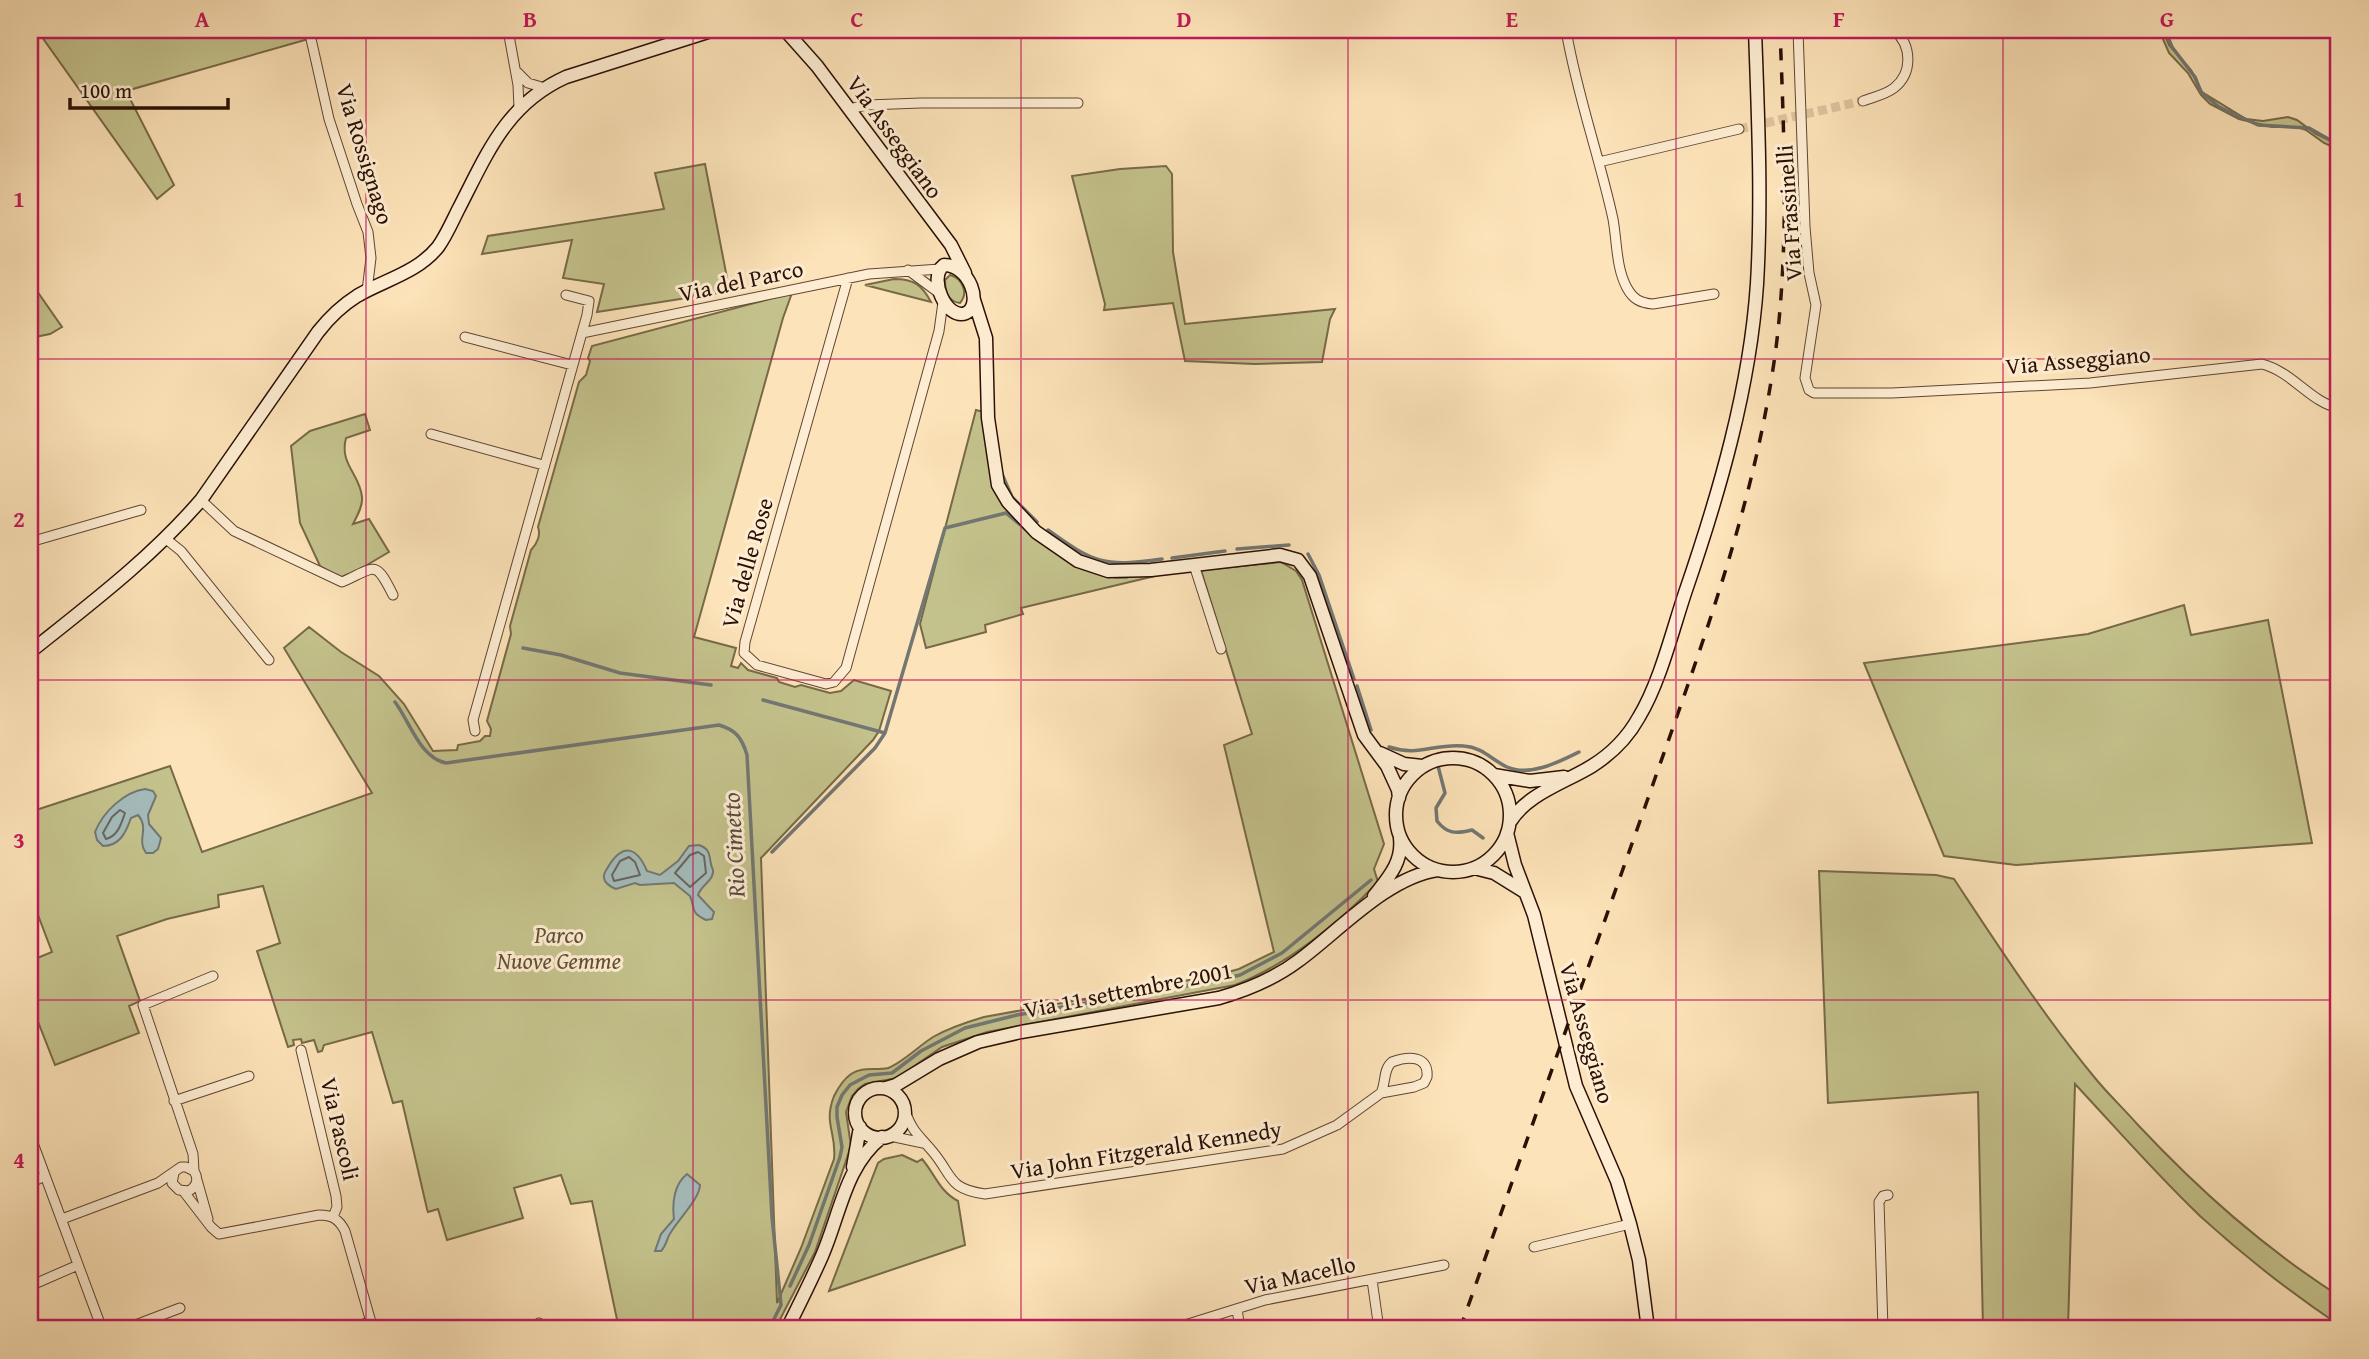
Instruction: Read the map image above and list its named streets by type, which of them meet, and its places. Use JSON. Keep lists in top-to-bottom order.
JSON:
{
  "streets": {
    "street": [
      "Via Asseggiano",
      "Via Rossignago",
      "Via Frassinelli",
      "Via del Parco",
      "Via delle Rose",
      "Via 11 settembre 2001",
      "Via Pascoli",
      "Via John Fitzgerald Kennedy",
      "Via Macello"
    ]
  },
  "crossings": [
    ["Via Asseggiano", "Via Frassinelli"],
    ["Via Asseggiano", "Via del Parco"],
    ["Via Asseggiano", "Via delle Rose"],
    ["Via Asseggiano", "Via 11 settembre 2001"],
    ["Via del Parco", "Via delle Rose"],
    ["Via 11 settembre 2001", "Via John Fitzgerald Kennedy"]
  ],
  "water": ["Rio Cimetto"],
  "parks": ["Parco Nuove Gemme"],
  "scale_bar": "100 m",
  "grid": {
    "columns": [
      "A",
      "B",
      "C",
      "D",
      "E",
      "F",
      "G"
    ],
    "rows": [
      "1",
      "2",
      "3",
      "4"
    ]
  }
}
